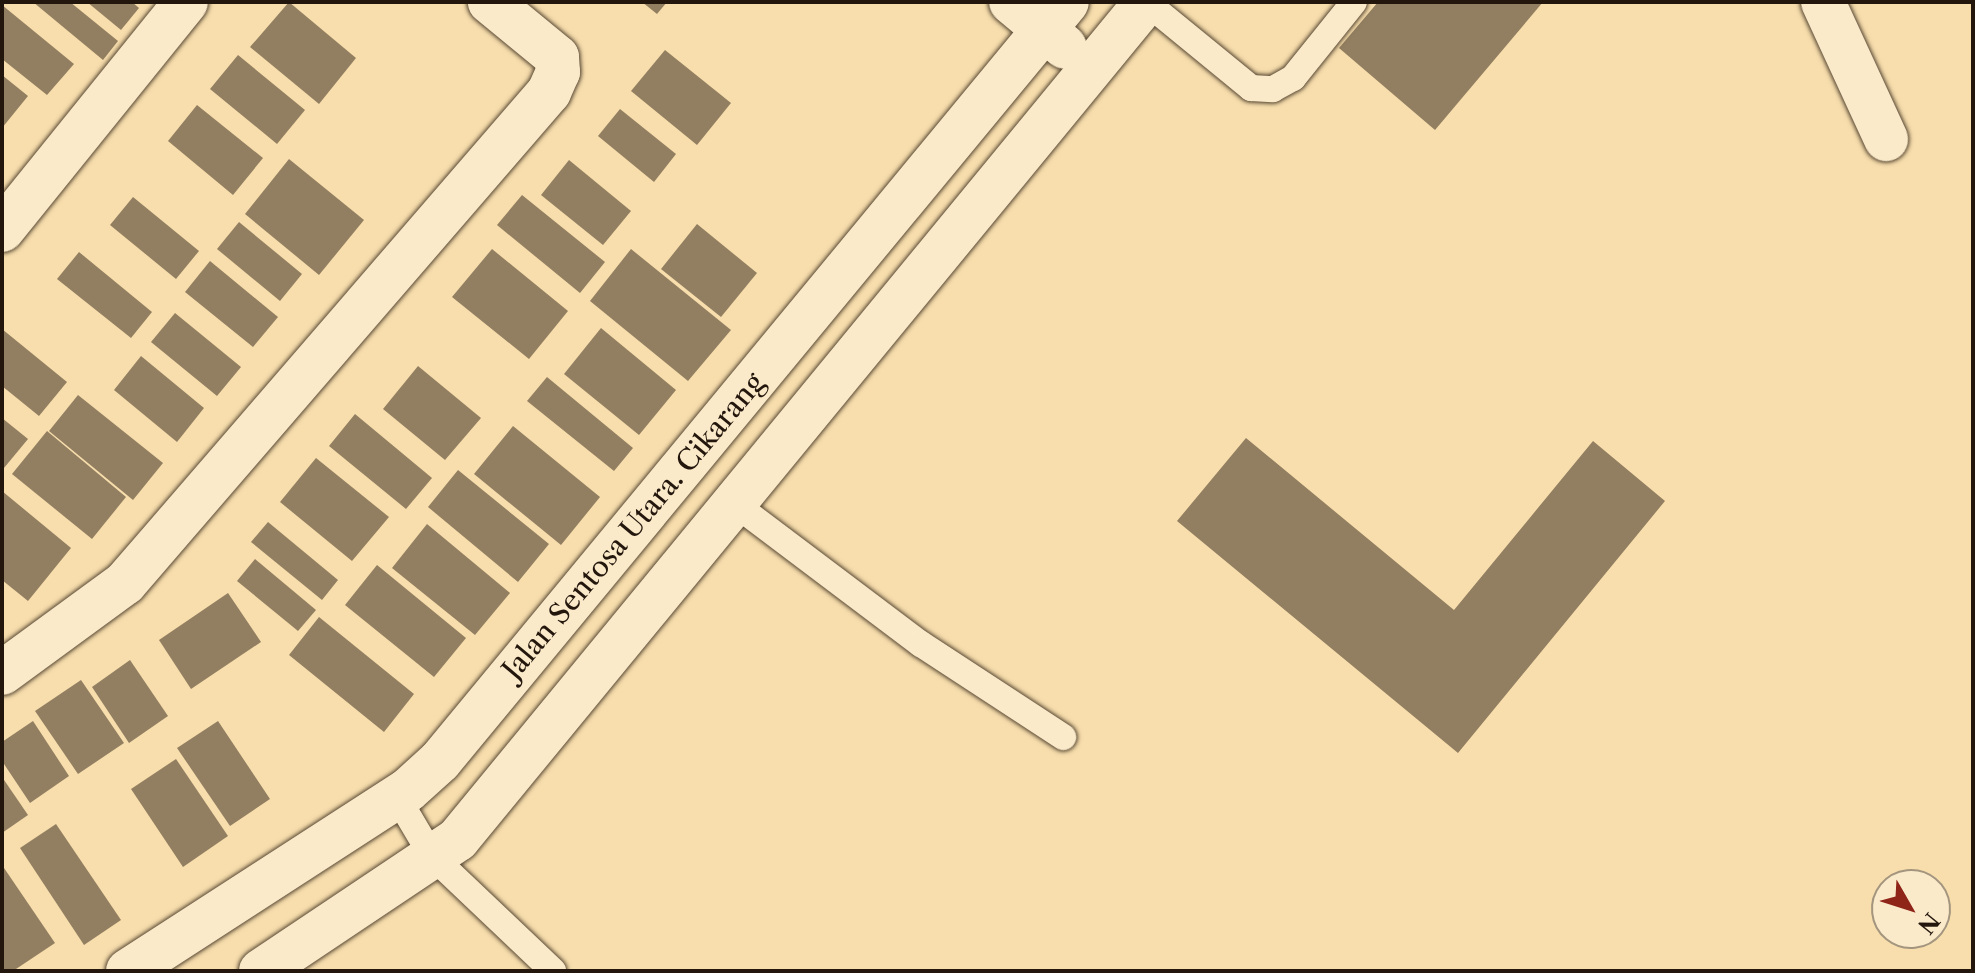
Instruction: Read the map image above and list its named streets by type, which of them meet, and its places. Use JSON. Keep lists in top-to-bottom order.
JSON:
{
  "streets": {
    "street": ["Jalan Sentosa Utara. Cikarang"]
  },
  "north": "bottom right"
}
